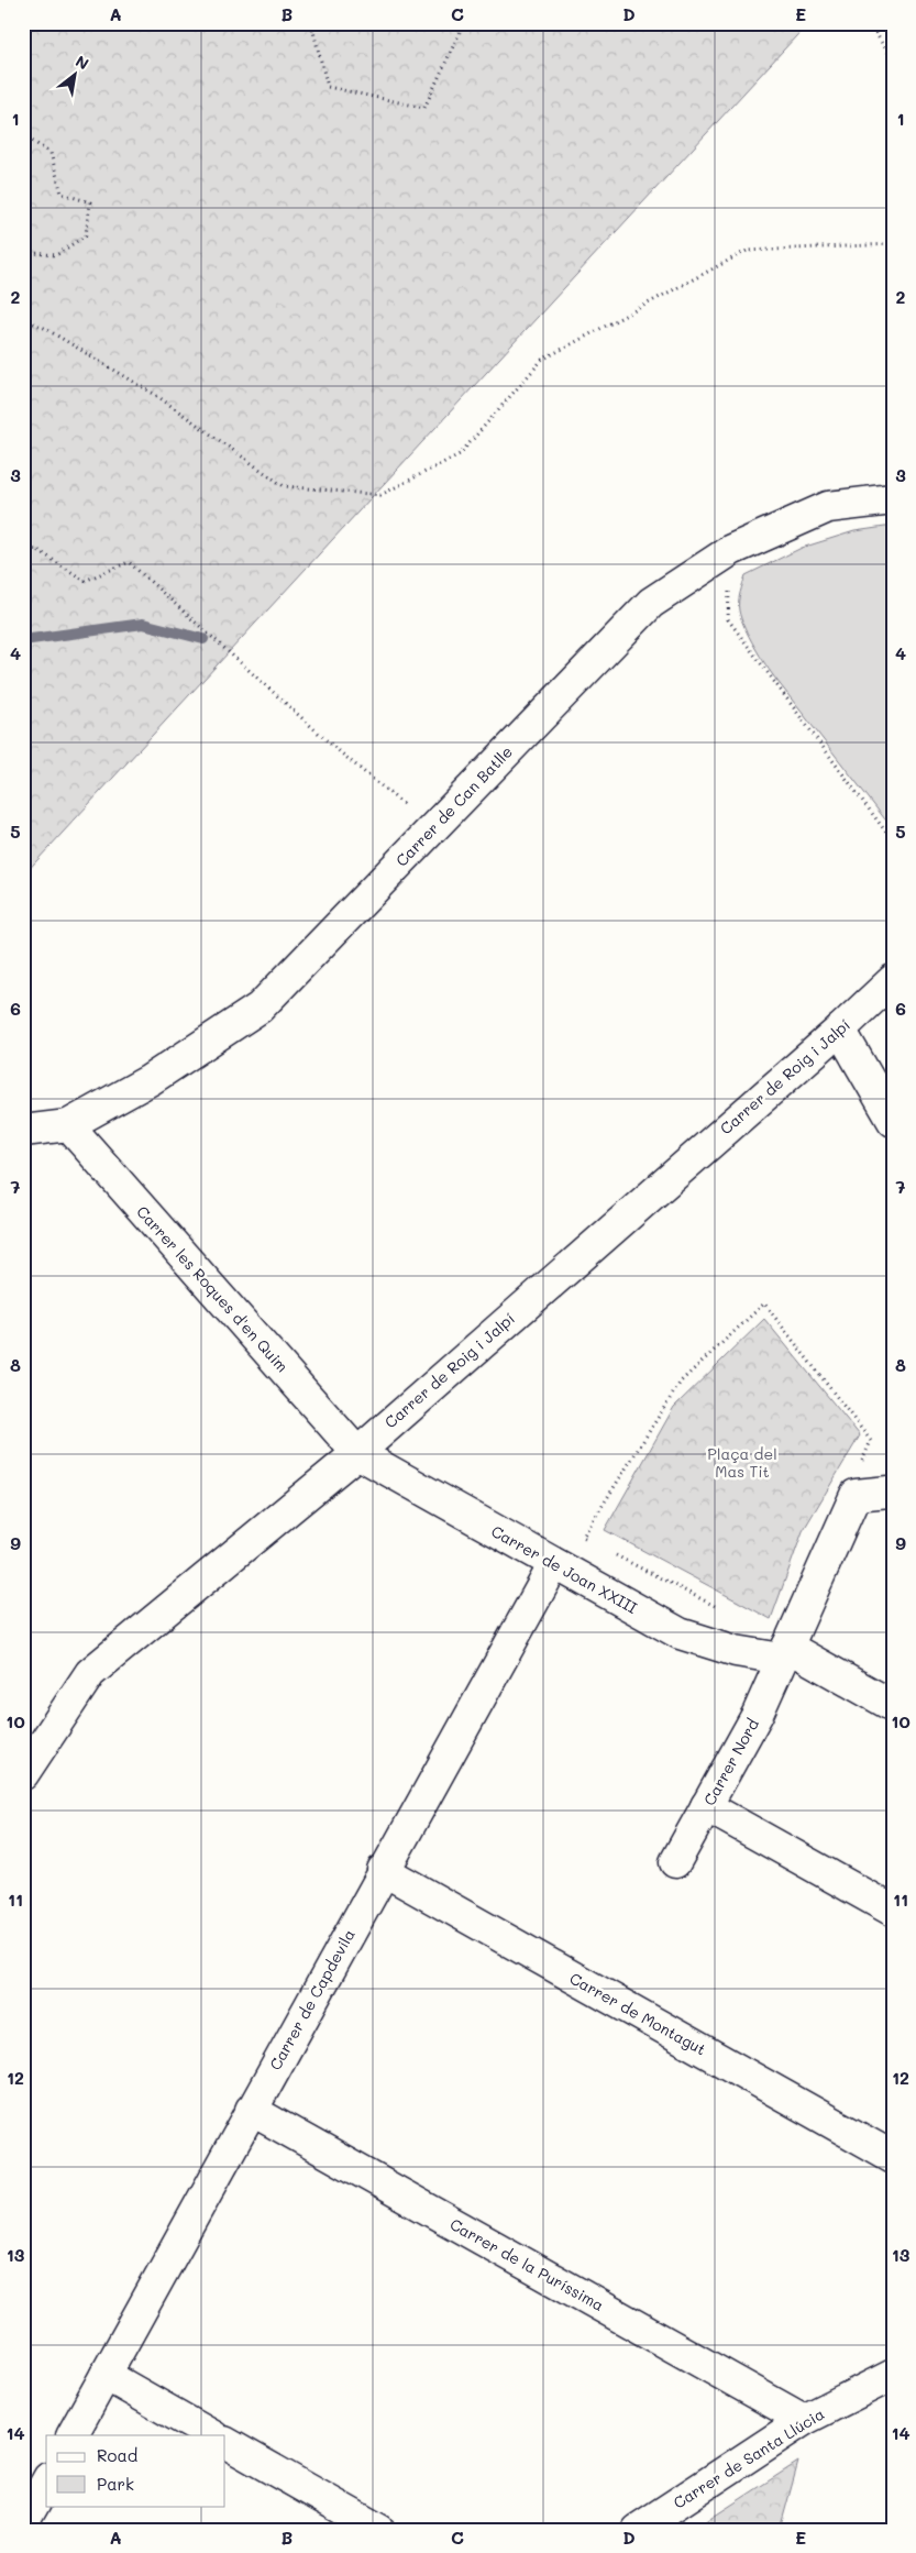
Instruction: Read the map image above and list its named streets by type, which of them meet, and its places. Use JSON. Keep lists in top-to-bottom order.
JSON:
{
  "streets": {
    "street": [
      "Carrer de Can Batlle",
      "Carrer de Roig i Jalpí",
      "Carrer les Roques d'en Quim",
      "Carrer de Joan XXIII",
      "Carrer Nord",
      "Carrer de Capdevila",
      "Carrer de Montagut",
      "Carrer de la Puríssima",
      "Carrer de Santa Llúcia"
    ]
  },
  "crossings": [
    ["Carrer de Can Batlle", "Carrer les Roques d'en Quim"],
    ["Carrer de Roig i Jalpí", "Carrer les Roques d'en Quim"],
    ["Carrer de Roig i Jalpí", "Carrer de Joan XXIII"],
    ["Carrer les Roques d'en Quim", "Carrer de Joan XXIII"],
    ["Carrer de Joan XXIII", "Carrer Nord"],
    ["Carrer de Joan XXIII", "Carrer de Capdevila"],
    ["Carrer de Capdevila", "Carrer de Montagut"],
    ["Carrer de Capdevila", "Carrer de la Puríssima"],
    ["Carrer de la Puríssima", "Carrer de Santa Llúcia"]
  ],
  "parks": ["Plaça del Mas Tit"],
  "legend": ["Road", "Park"],
  "north": "top right",
  "grid": {
    "columns": [
      "A",
      "B",
      "C",
      "D",
      "E"
    ],
    "rows": [
      "1",
      "2",
      "3",
      "4",
      "5",
      "6",
      "7",
      "8",
      "9",
      "10",
      "11",
      "12",
      "13",
      "14"
    ]
  }
}
